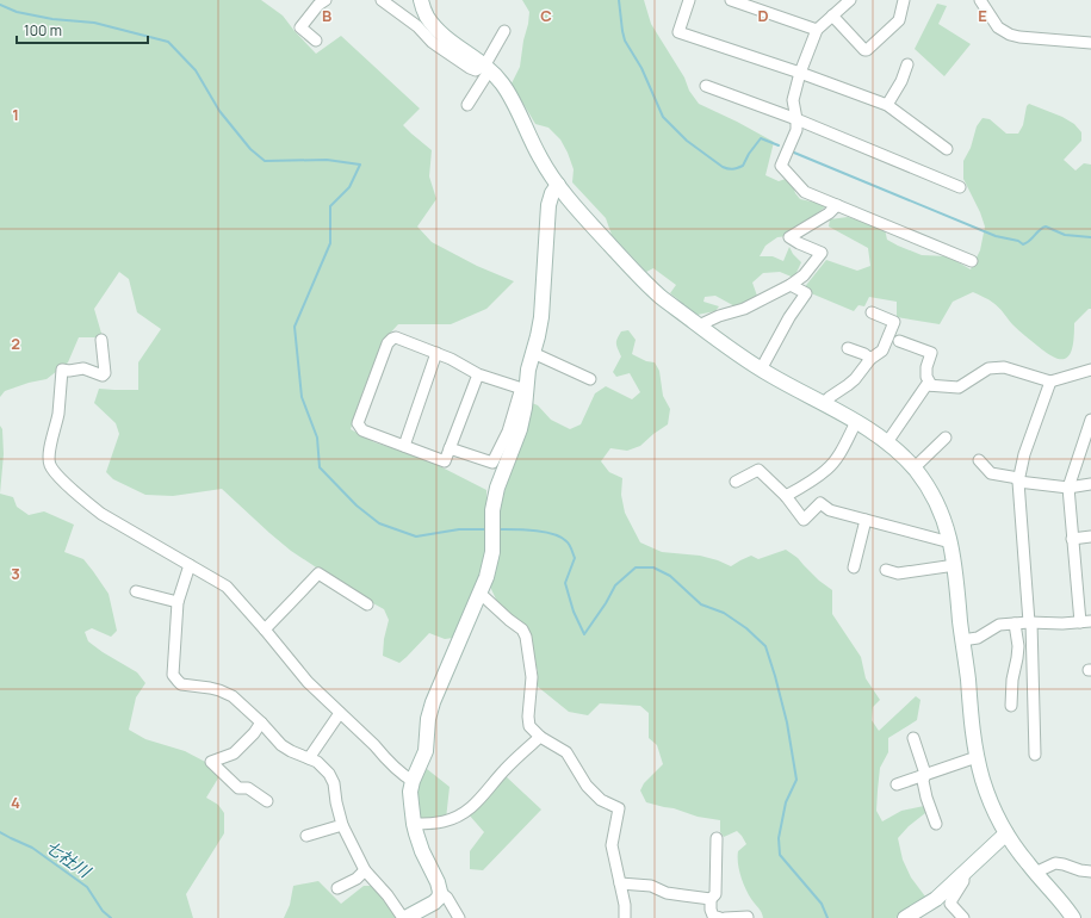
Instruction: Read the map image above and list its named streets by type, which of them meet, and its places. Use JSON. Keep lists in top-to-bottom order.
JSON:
{
  "water": ["七社川"],
  "scale_bar": "100 m",
  "grid": {
    "columns": [
      "B",
      "C",
      "D",
      "E"
    ],
    "rows": [
      "1",
      "2",
      "3",
      "4"
    ]
  }
}
